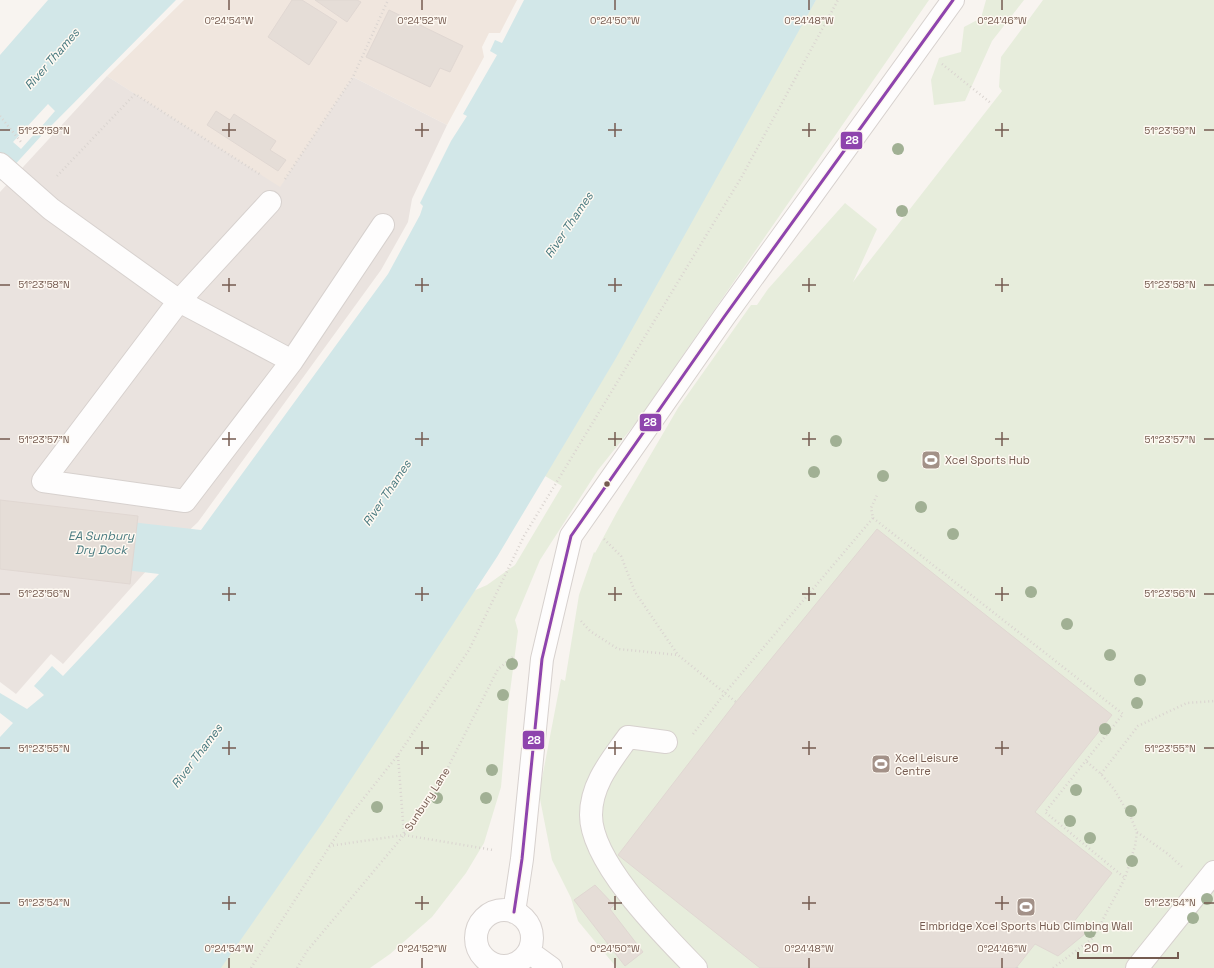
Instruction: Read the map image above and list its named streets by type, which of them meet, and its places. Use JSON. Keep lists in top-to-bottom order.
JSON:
{
  "streets": {
    "path": ["Sunbury Lane"]
  },
  "water": ["River Thames", "EA Sunbury Dry Dock"],
  "places": {
    "sports": ["Xcel Sports Hub", "Xcel Leisure Centre", "Elmbridge Xcel Sports Hub Climbing Wall"]
  },
  "lines": ["transit line 28"],
  "scale_bar": "20 m",
  "coordinates": [
    "0°24'54\"W",
    "0°24'52\"W",
    "0°24'50\"W",
    "0°24'48\"W",
    "0°24'46\"W",
    "51°23'59\"N",
    "51°23'58\"N",
    "51°23'57\"N",
    "51°23'56\"N",
    "51°23'55\"N",
    "51°23'54\"N"
  ]
}
